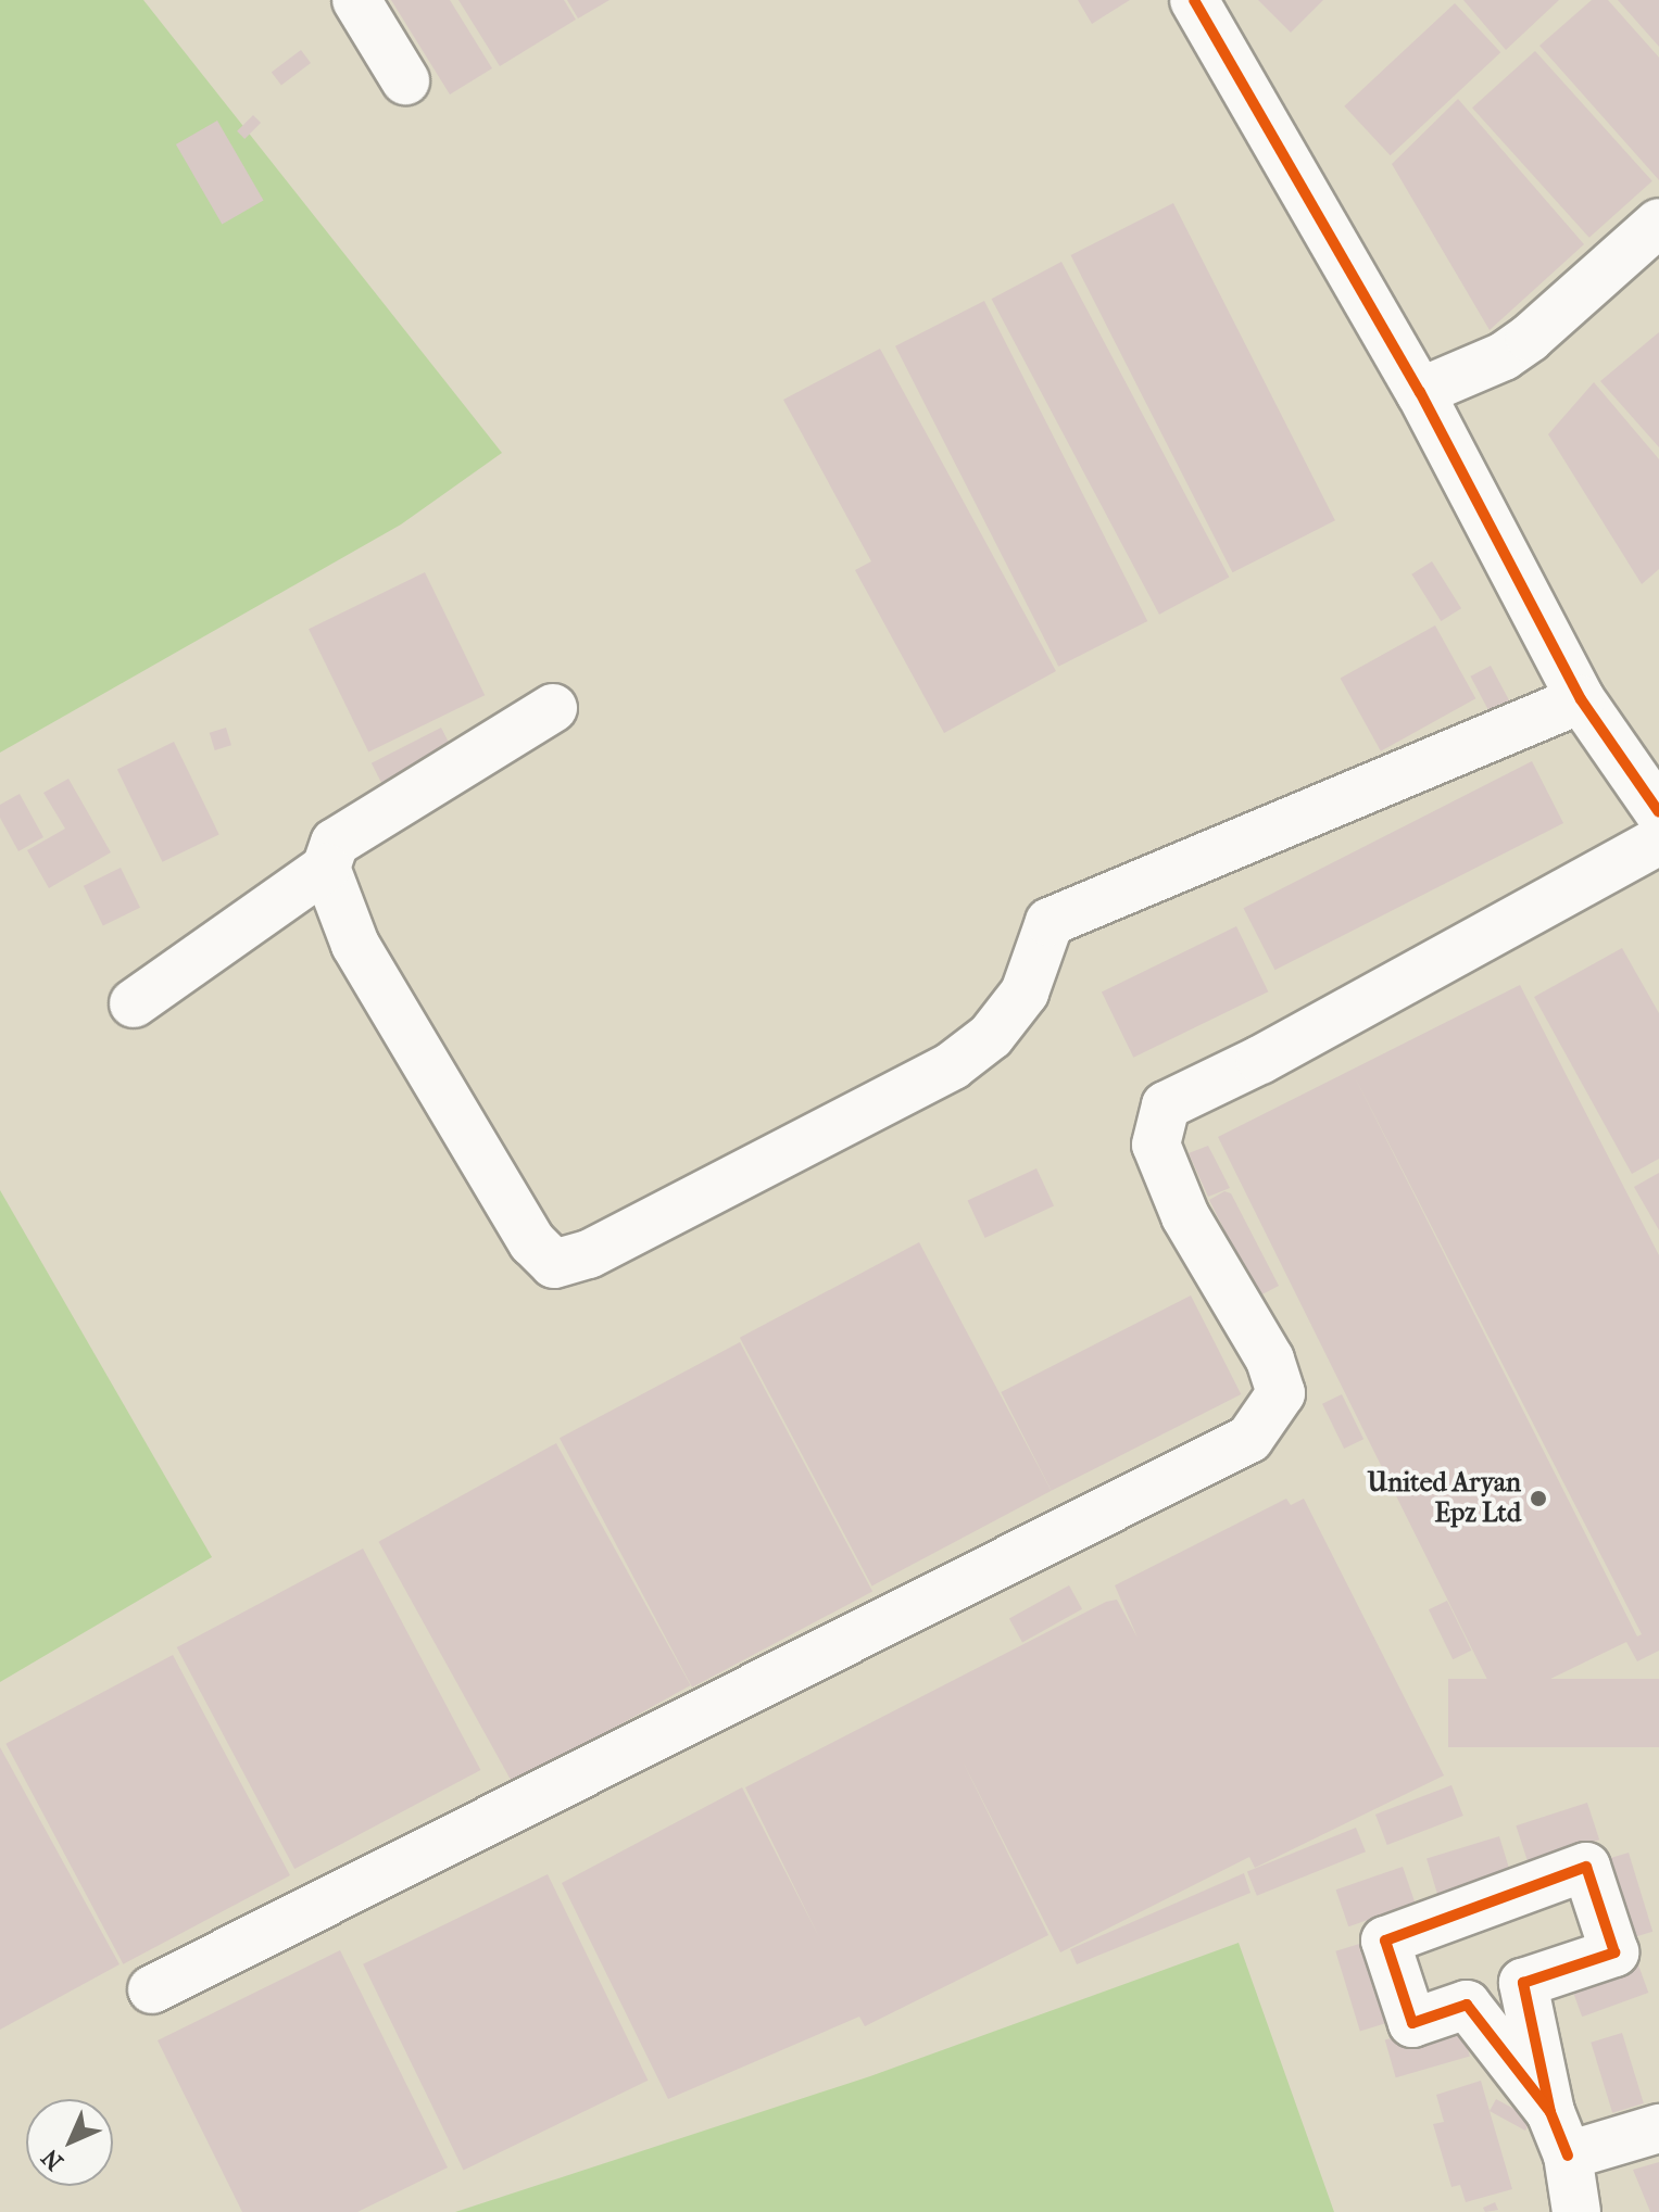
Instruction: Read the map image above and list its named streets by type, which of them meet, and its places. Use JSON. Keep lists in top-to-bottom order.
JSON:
{
  "places": ["United Aryan Epz Ltd"],
  "north": "bottom left"
}
